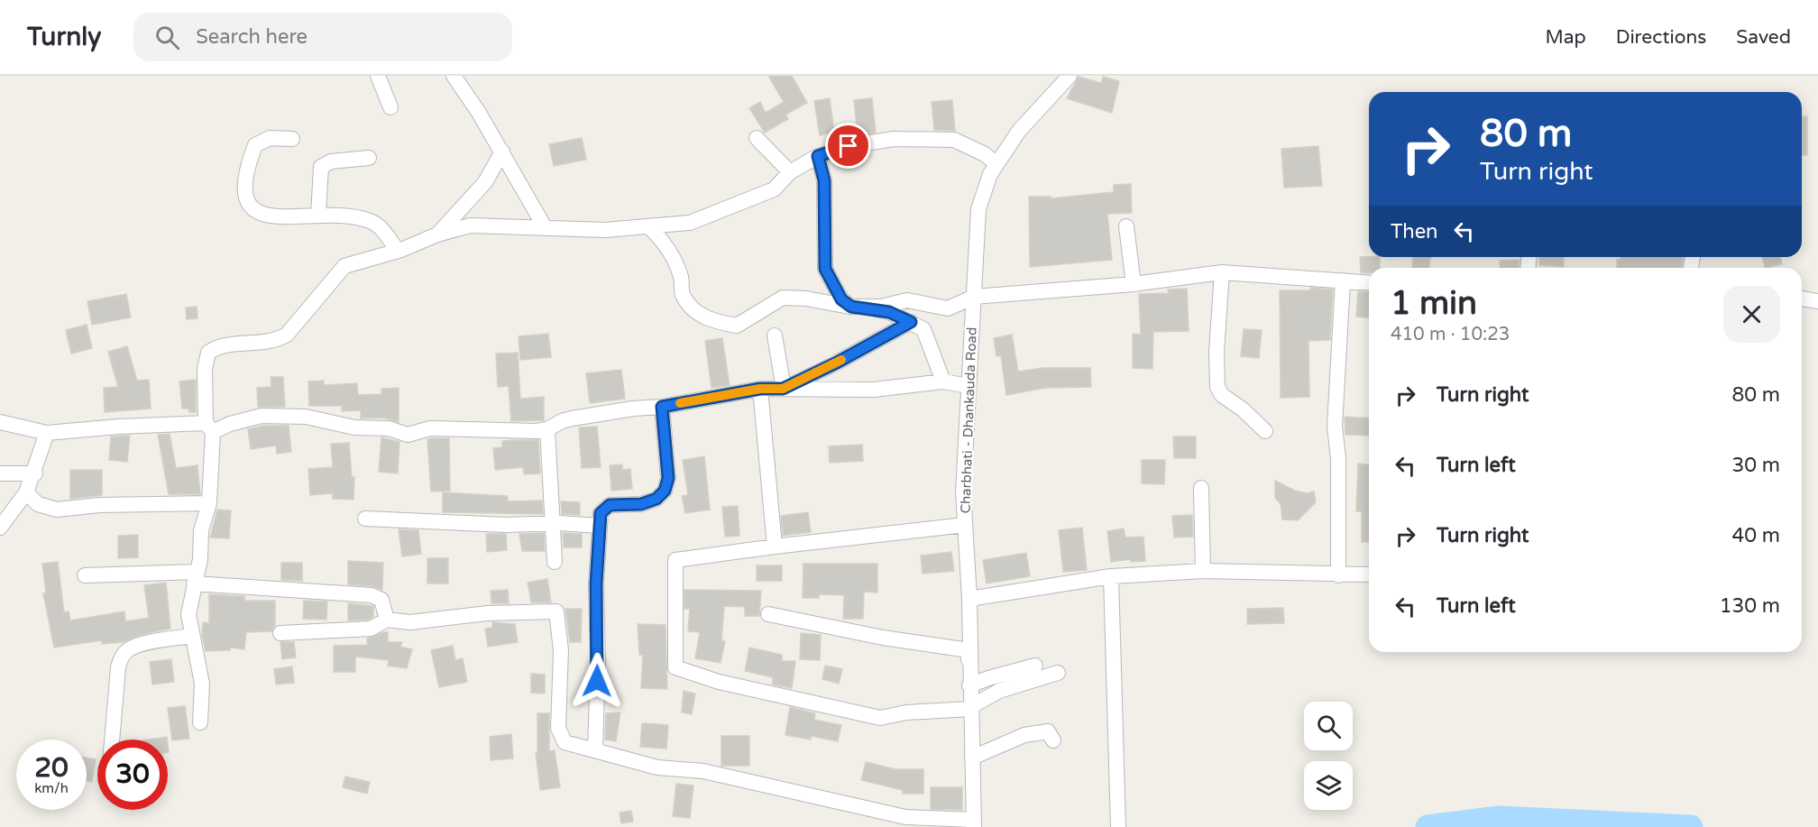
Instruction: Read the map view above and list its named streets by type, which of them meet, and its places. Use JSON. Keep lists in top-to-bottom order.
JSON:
{
  "streets": {
    "street": ["Charbhati - Dhankauda Road"]
  },
  "page": {
    "header": "Turnly",
    "search": "Search here",
    "nav": ["Map", "Directions", "Saved"],
    "turn": ["80 m", "Turn right"],
    "then": "Then",
    "heading": ["1 min", "410 m · 10:23"],
    "list": [
      {
        "name": "Turn right",
        "value": "80 m"
      },
      {
        "name": "Turn left",
        "value": "30 m"
      },
      {
        "name": "Turn right",
        "value": "40 m"
      },
      {
        "name": "Turn left",
        "value": "130 m"
      }
    ],
    "speed": "20 km/h",
    "limit": "30"
  }
}
